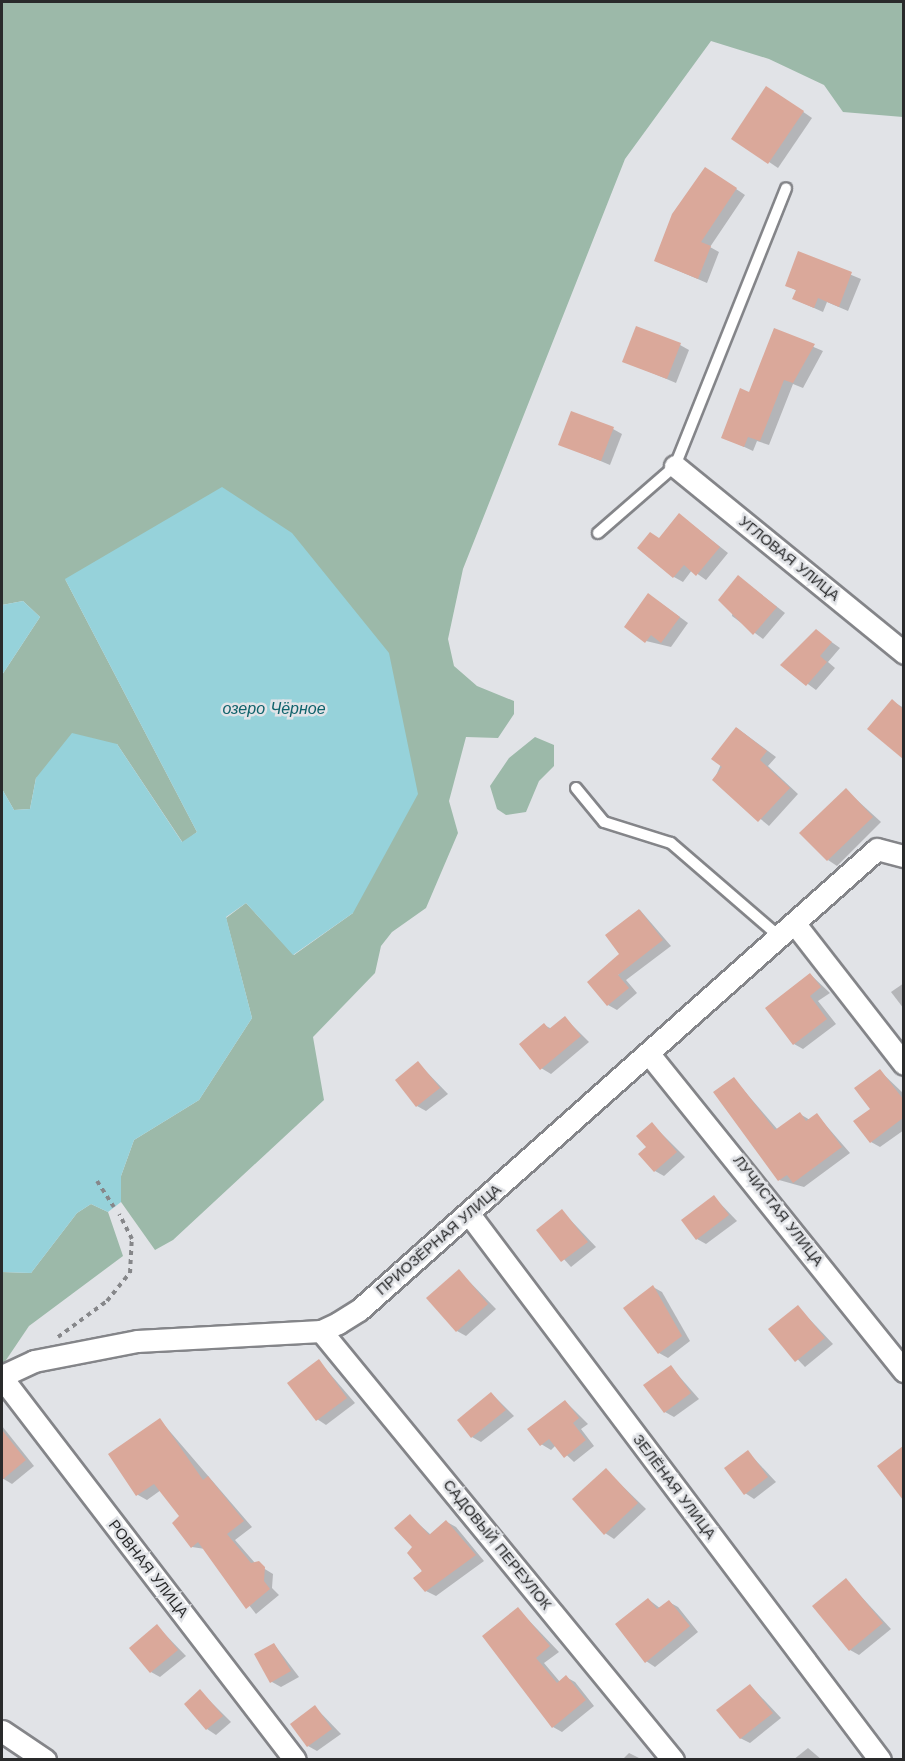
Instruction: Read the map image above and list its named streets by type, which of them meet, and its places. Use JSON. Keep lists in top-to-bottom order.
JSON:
{
  "streets": {
    "street": [
      "УГЛОВАЯ УЛИЦА",
      "ЛУЧИСТАЯ УЛИЦА",
      "ПРИОЗЁРНАЯ УЛИЦА",
      "ЗЕЛЁНАЯ УЛИЦА",
      "САДОВЫЙ ПЕРЕУЛОК",
      "РОВНАЯ УЛИЦА"
    ]
  },
  "crossings": [
    ["ЛУЧИСТАЯ УЛИЦА", "ПРИОЗЁРНАЯ УЛИЦА"],
    ["ПРИОЗЁРНАЯ УЛИЦА", "ЗЕЛЁНАЯ УЛИЦА"],
    ["ПРИОЗЁРНАЯ УЛИЦА", "САДОВЫЙ ПЕРЕУЛОК"],
    ["ПРИОЗЁРНАЯ УЛИЦА", "РОВНАЯ УЛИЦА"]
  ],
  "water": ["озеро Чёрное"]
}
